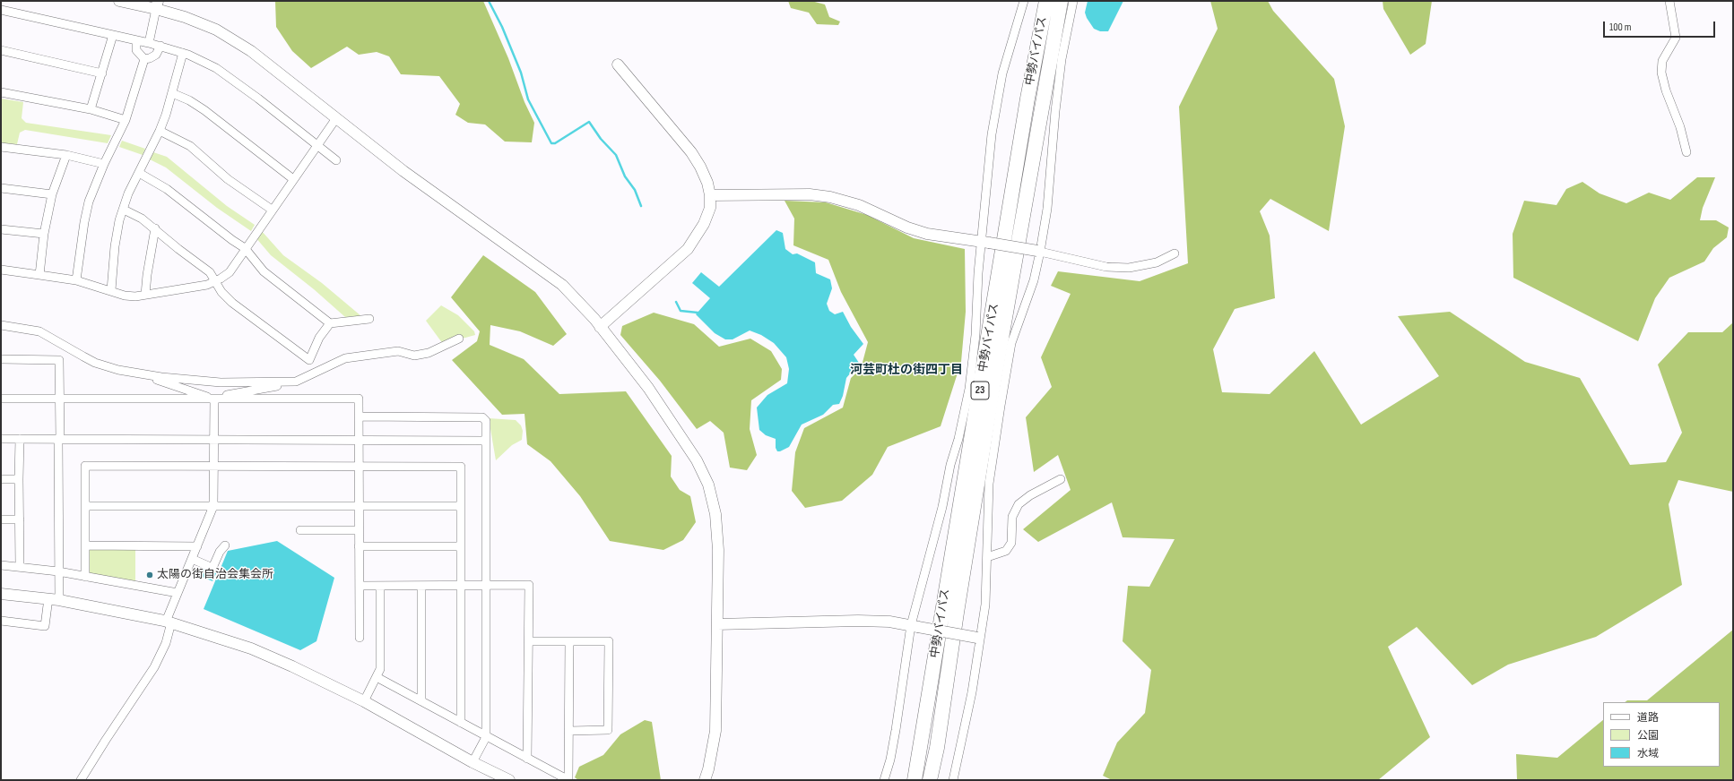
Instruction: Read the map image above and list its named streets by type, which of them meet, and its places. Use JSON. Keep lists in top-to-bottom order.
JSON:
{
  "streets": {
    "highway": ["中勢バイパス", "23"]
  },
  "districts": ["河芸町杜の街四丁目"],
  "places": ["太陽の街自治会集会所"],
  "legend": ["道路", "公園", "水域"],
  "scale_bar": "100 m"
}
